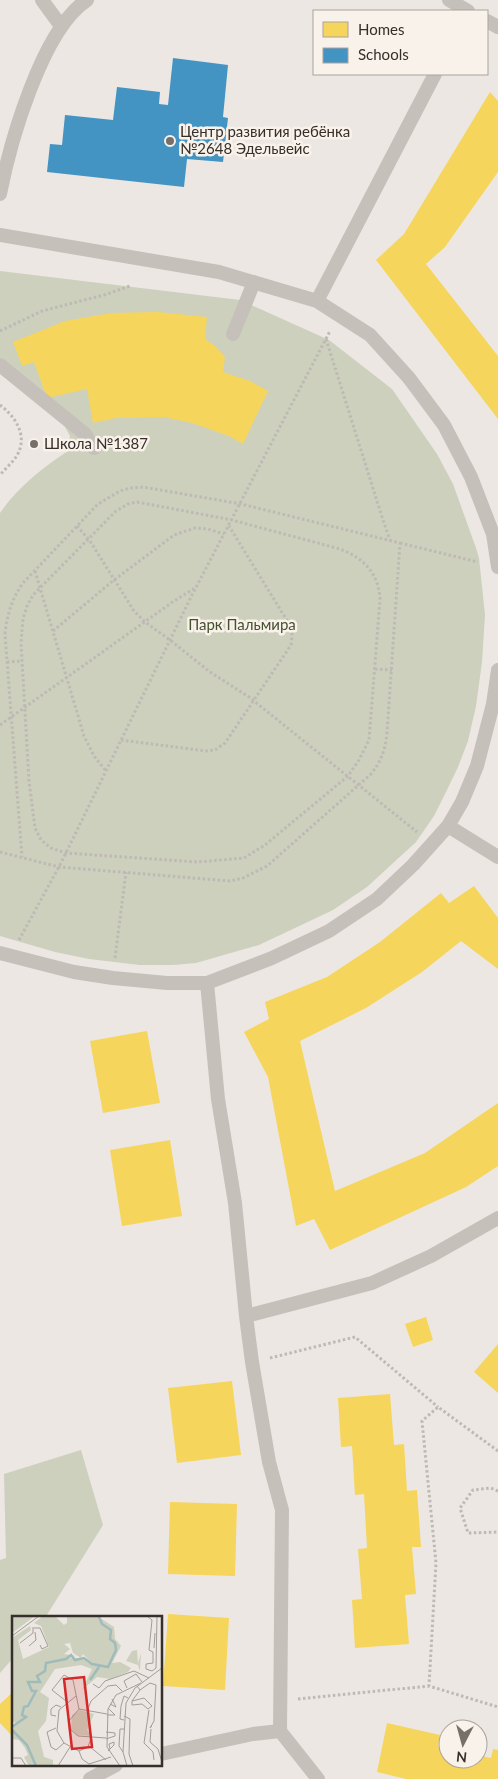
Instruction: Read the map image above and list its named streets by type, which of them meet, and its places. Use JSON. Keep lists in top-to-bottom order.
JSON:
{
  "parks": ["Парк Пальмира"],
  "places": ["Центр развития ребёнка №2648 Эдельвейс", "Школа №1387"],
  "legend": ["Homes", "Schools"],
  "north": "bottom"
}
